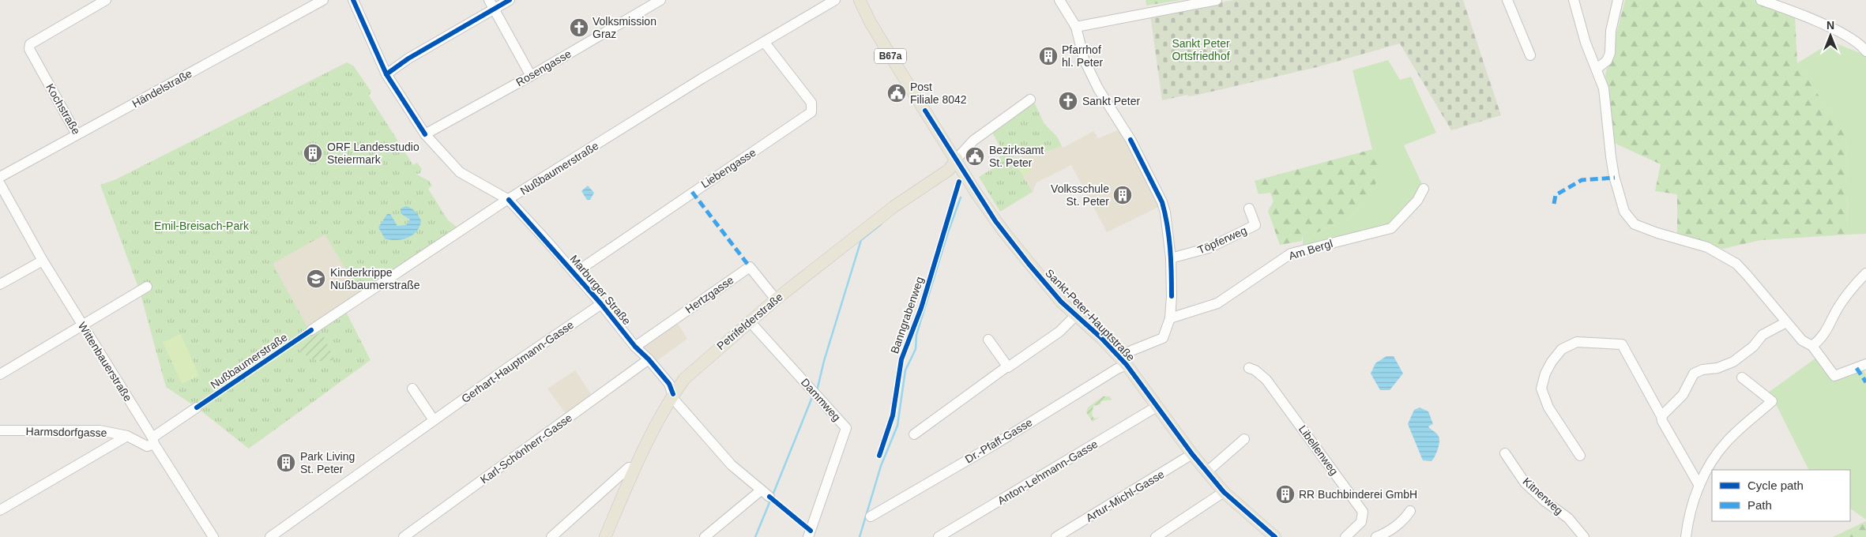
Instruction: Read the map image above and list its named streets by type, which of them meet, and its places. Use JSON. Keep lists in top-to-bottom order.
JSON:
{
  "streets": {
    "main road": ["B67a", "Sankt-Peter-Hauptstraße", "Petrifelderstraße"],
    "street": [
      "Rosengasse",
      "Händelstraße",
      "Kochstraße",
      "Nußbaumerstraße",
      "Liebengasse",
      "Töpferweg",
      "Am Bergl",
      "Marburger Straße",
      "Hertzgasse",
      "Wittenbauerstraße",
      "Gerhart-Hauptmann-Gasse",
      "Dammweg",
      "Harmsdorfgasse",
      "Dr.-Pfaff-Gasse",
      "Karl-Schönherr-Gasse",
      "Libellenweg",
      "Anton-Lehmann-Gasse",
      "Artur-Michl-Gasse",
      "Kitnerweg"
    ],
    "cycle path": ["Banngrabenweg"]
  },
  "crossings": [
    ["Rosengasse", "Marburger Straße"],
    ["Händelstraße", "Kochstraße"],
    ["Nußbaumerstraße", "Liebengasse"],
    ["Nußbaumerstraße", "Marburger Straße"],
    ["Liebengasse", "Marburger Straße"],
    ["Marburger Straße", "Hertzgasse"],
    ["Marburger Straße", "Petrifelderstraße"],
    ["Marburger Straße", "Gerhart-Hauptmann-Gasse"],
    ["Marburger Straße", "Karl-Schönherr-Gasse"],
    ["Hertzgasse", "Petrifelderstraße"],
    ["Sankt-Peter-Hauptstraße", "Petrifelderstraße"],
    ["Sankt-Peter-Hauptstraße", "Dr.-Pfaff-Gasse"],
    ["Sankt-Peter-Hauptstraße", "Anton-Lehmann-Gasse"],
    ["Sankt-Peter-Hauptstraße", "Artur-Michl-Gasse"],
    ["Petrifelderstraße", "Dammweg"],
    ["Wittenbauerstraße", "Harmsdorfgasse"]
  ],
  "parks": ["Sankt Peter Ortsfriedhof", "Emil-Breisach-Park"],
  "places": {
    "church": ["Volksmission Graz", "Sankt Peter"],
    "building": [
      "Pfarrhof hl. Peter",
      "ORF Landesstudio Steiermark",
      "Volksschule St. Peter",
      "Park Living St. Peter",
      "RR Buchbinderei GmbH"
    ],
    "public building": ["Post Filiale 8042", "Bezirksamt St. Peter"],
    "school or university": ["Kinderkrippe Nußbaumerstraße"]
  },
  "legend": ["Cycle path", "Path"],
  "north": "top"
}
